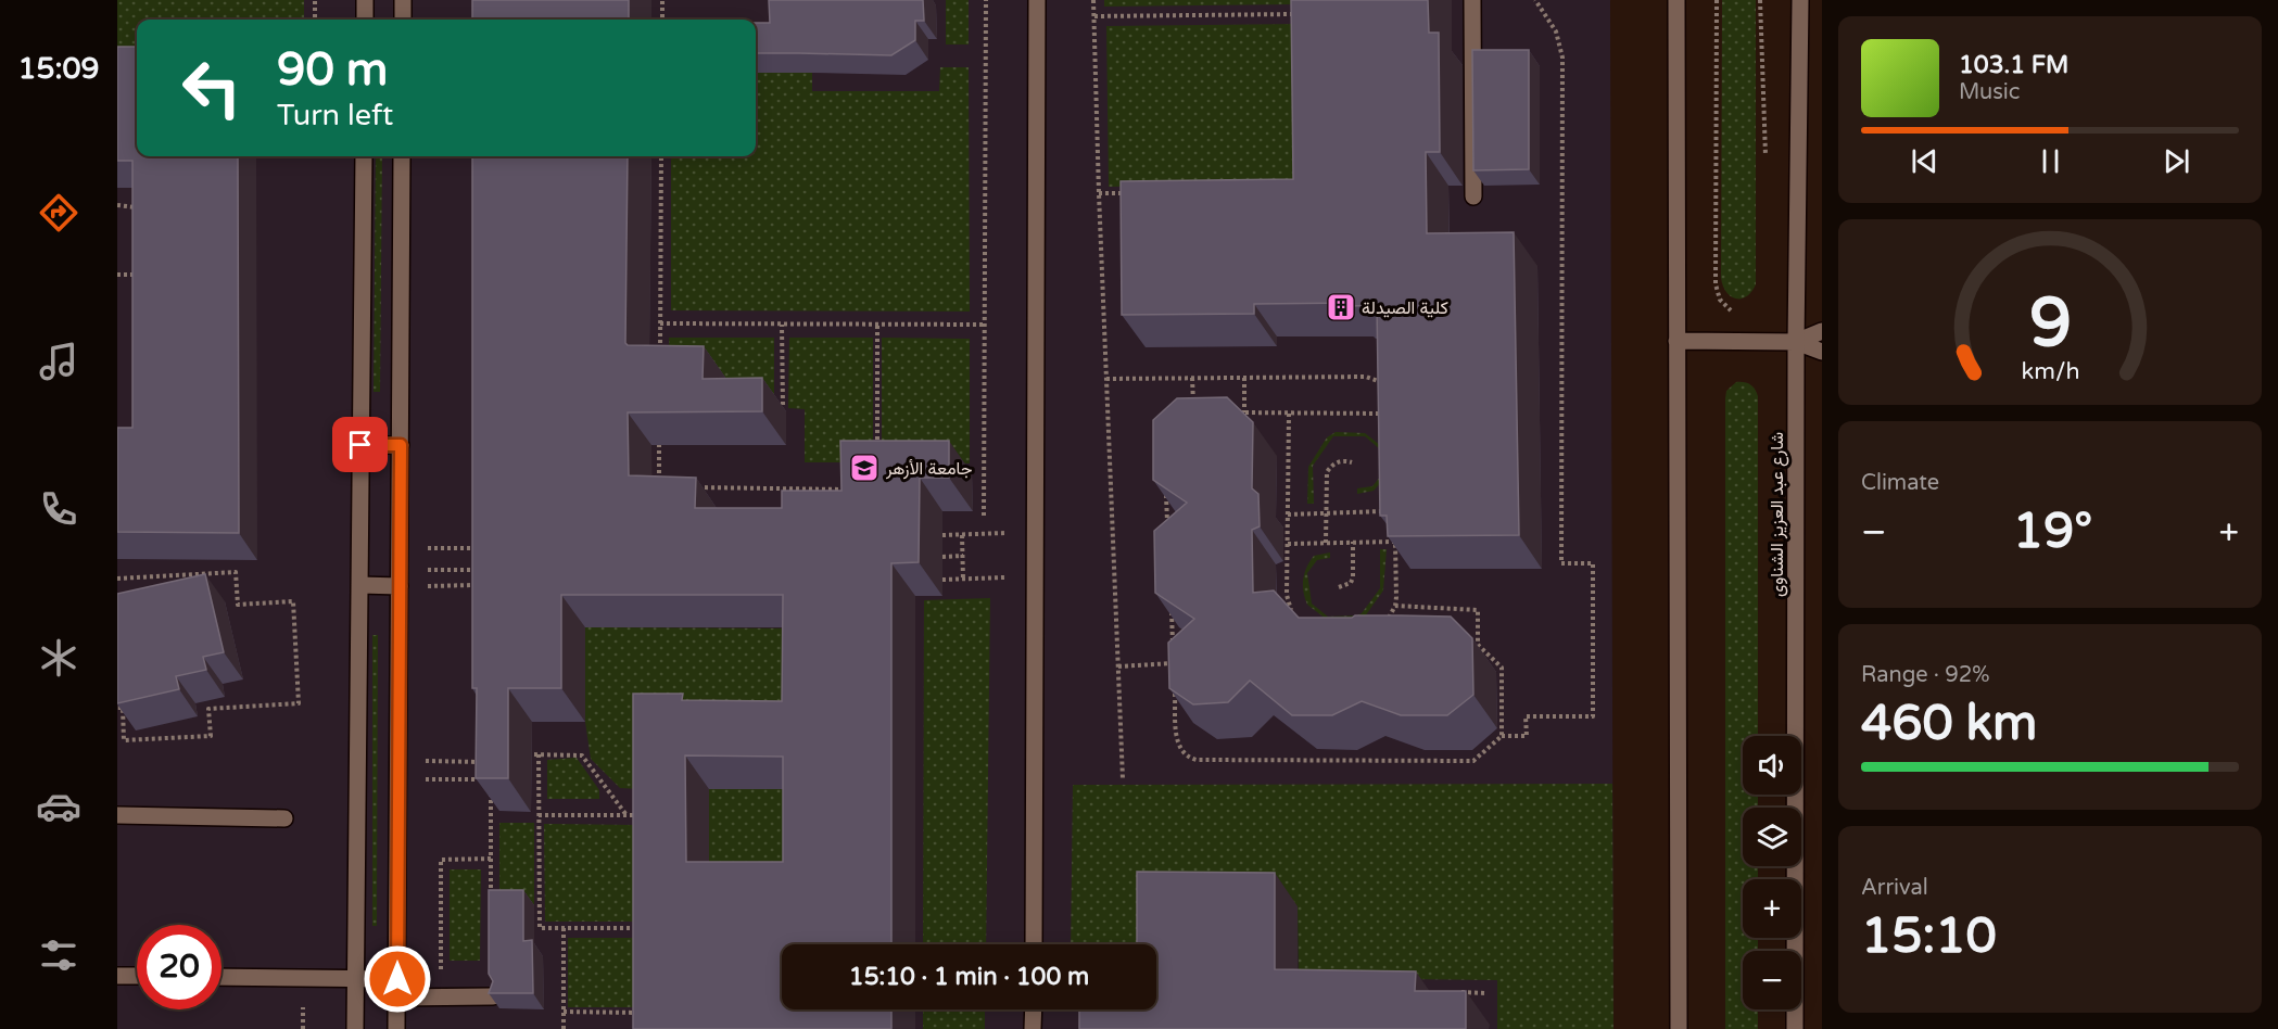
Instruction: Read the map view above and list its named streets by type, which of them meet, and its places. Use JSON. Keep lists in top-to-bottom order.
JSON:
{
  "streets": {
    "street": ["شارع عبد العزيز الشناوى"]
  },
  "places": {
    "building": ["كلية الصيدلة"],
    "school or university": ["جامعة الأزهر"]
  },
  "page": {
    "tabs": "15:09",
    "turn": ["90 m", "Turn left"],
    "song": ["103.1 FM", "Music"],
    "tile": [
      "Climate",
      ["Range · 92%", "460 km"],
      ["Arrival", "15:10"]
    ],
    "heat": ["−", "19°", "+"],
    "map_buttons": ["+", "−"],
    "limit": "20",
    "trip": "15:10 · 1 min · 100 m",
    "gauge": ["9", "km/h"]
  }
}
